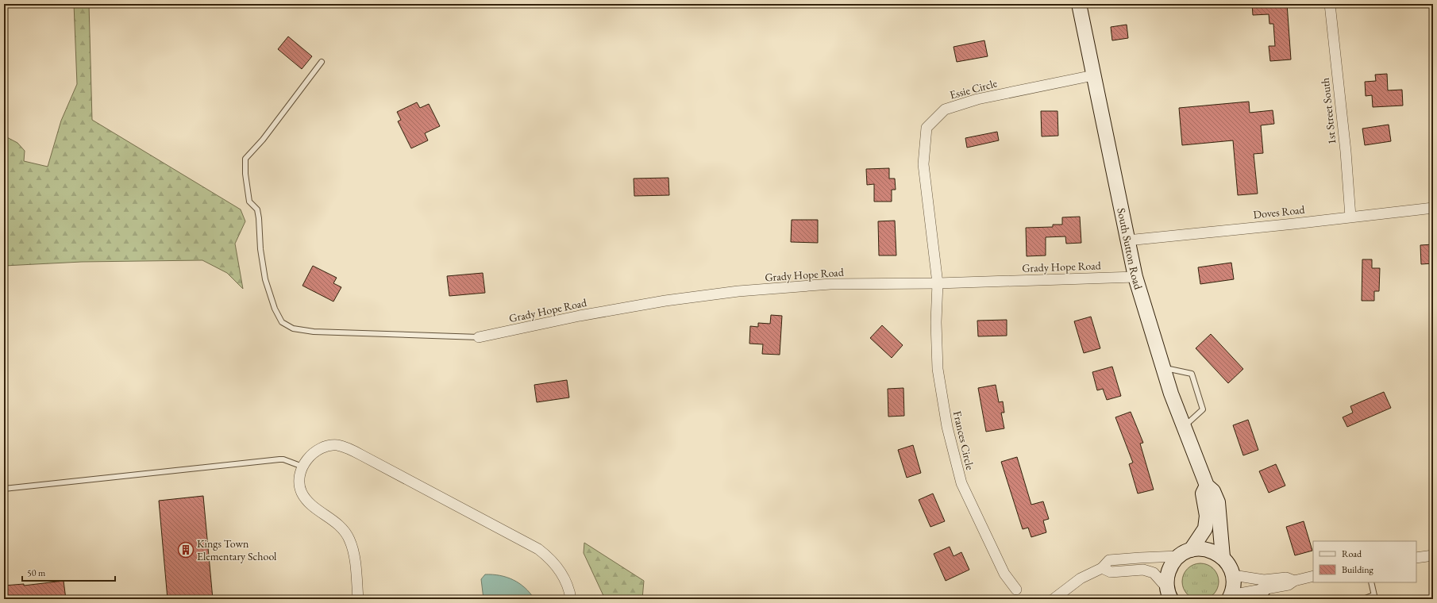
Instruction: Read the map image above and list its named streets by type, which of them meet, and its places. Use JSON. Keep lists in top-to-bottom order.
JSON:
{
  "streets": {
    "main road": ["South Sutton Road"],
    "street": [
      "Essie Circle",
      "1st Street South",
      "Doves Road",
      "Grady Hope Road",
      "Frances Circle"
    ]
  },
  "crossings": [
    ["Essie Circle", "South Sutton Road"],
    ["Essie Circle", "Grady Hope Road"],
    ["Essie Circle", "Frances Circle"],
    ["1st Street South", "Doves Road"],
    ["Doves Road", "South Sutton Road"],
    ["South Sutton Road", "Grady Hope Road"],
    ["Grady Hope Road", "Frances Circle"]
  ],
  "places": {
    "building": ["Kings Town Elementary School"]
  },
  "legend": ["Road", "Building"],
  "scale_bar": "50 m"
}
